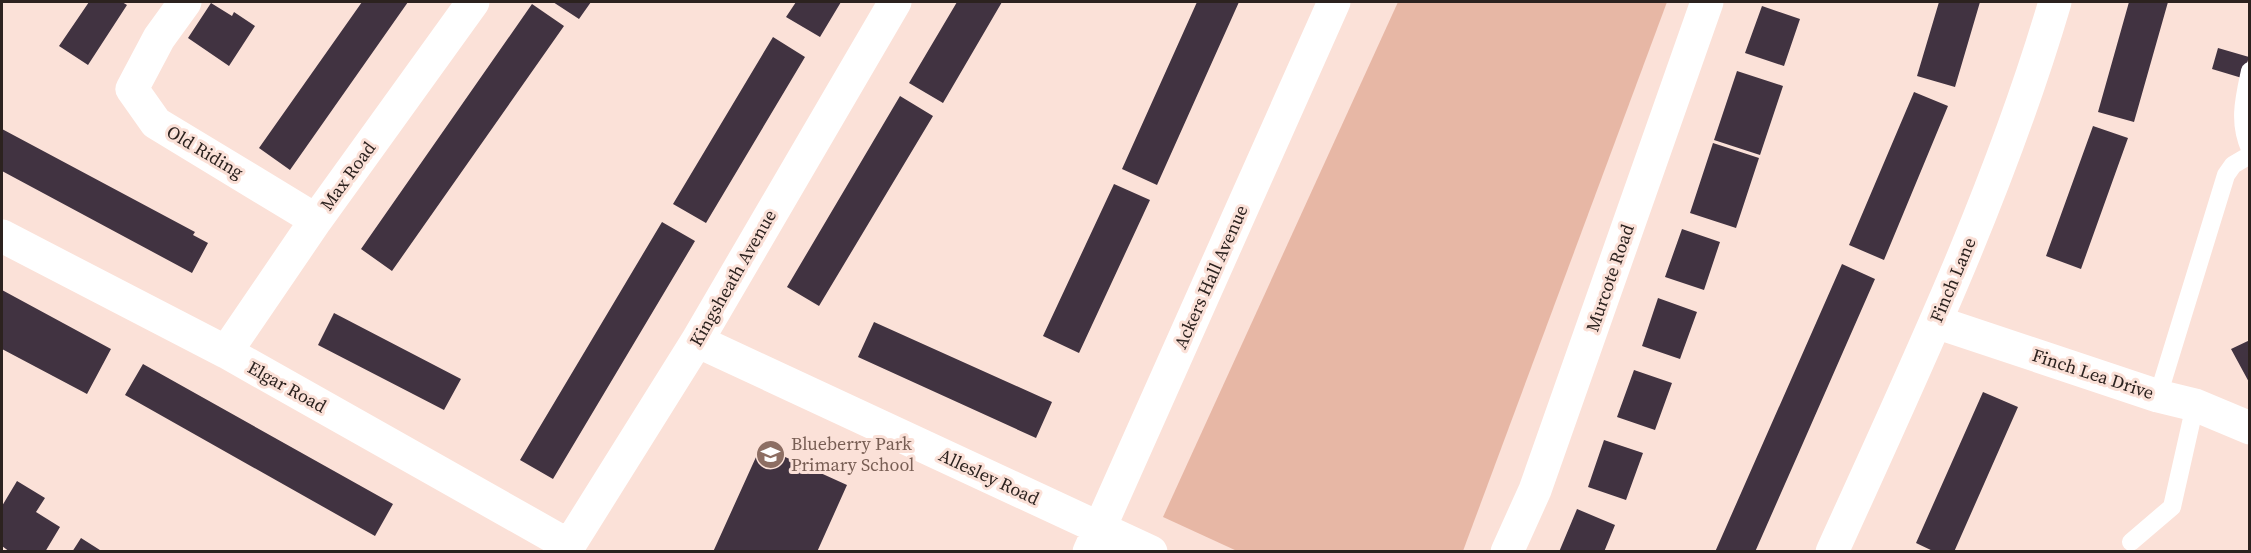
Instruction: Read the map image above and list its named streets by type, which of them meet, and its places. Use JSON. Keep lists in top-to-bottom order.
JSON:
{
  "streets": {
    "street": [
      "Old Riding",
      "Max Road",
      "Ackers Hall Avenue",
      "Kingsheath Avenue",
      "Murcote Road",
      "Finch Lane",
      "Finch Lea Drive",
      "Elgar Road",
      "Allesley Road"
    ]
  },
  "crossings": [
    ["Old Riding", "Max Road"],
    ["Max Road", "Elgar Road"],
    ["Ackers Hall Avenue", "Allesley Road"],
    ["Kingsheath Avenue", "Elgar Road"],
    ["Kingsheath Avenue", "Allesley Road"],
    ["Finch Lane", "Finch Lea Drive"]
  ],
  "places": {
    "school or university": ["Blueberry Park Primary School"]
  }
}
